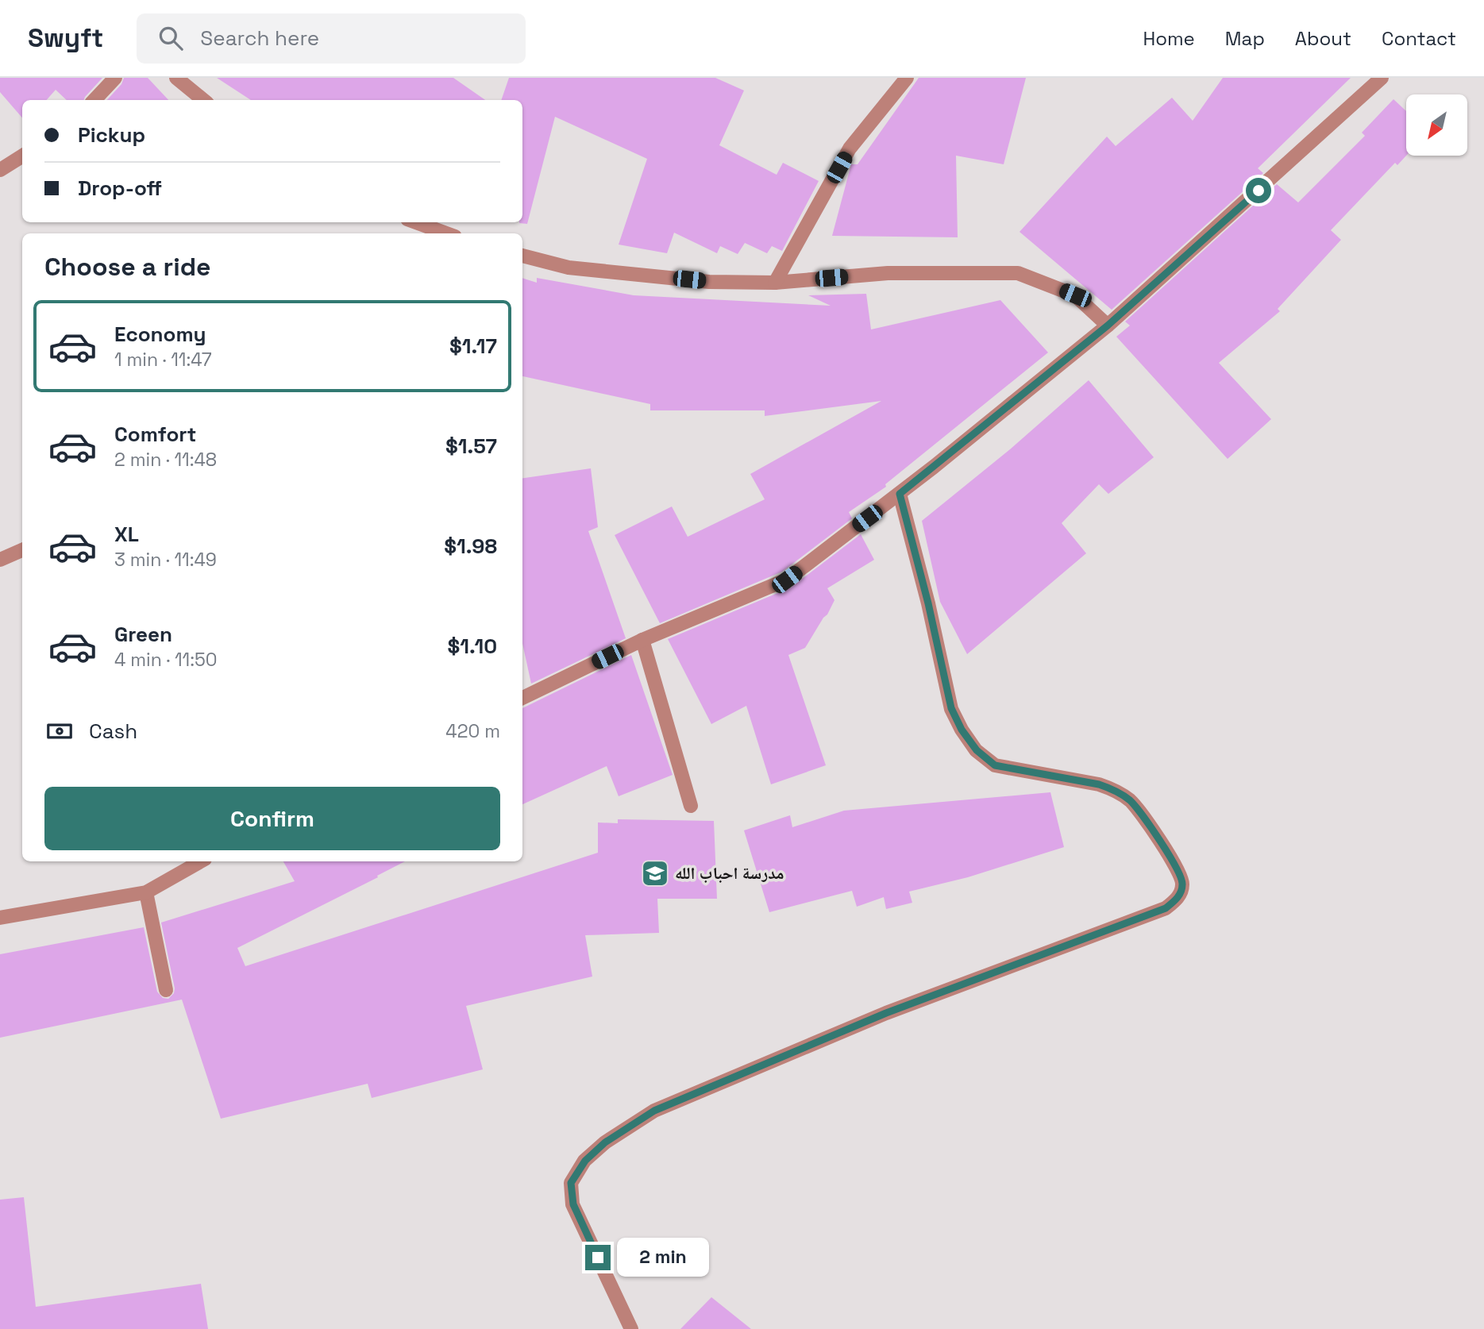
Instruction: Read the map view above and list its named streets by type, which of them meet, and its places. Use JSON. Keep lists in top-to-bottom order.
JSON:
{
  "places": {
    "school or university": ["مدرسة احباب الله"]
  },
  "north": "bottom left",
  "page": {
    "header": "Swyft",
    "search": "Search here",
    "nav": [
      "Home",
      "Map",
      "About",
      "Contact"
    ],
    "banner": ["Pickup", "Drop-off"],
    "heading": "Choose a ride",
    "list": [
      {
        "name": "Economy",
        "note": "1 min · 11:47",
        "value": "$1.17"
      },
      {
        "name": "Comfort",
        "note": "2 min · 11:48",
        "value": "$1.57"
      },
      {
        "name": "XL",
        "note": "3 min · 11:49",
        "value": "$1.98"
      },
      {
        "name": "Green",
        "note": "4 min · 11:50",
        "value": "$1.10"
      }
    ],
    "pay": ["Cash", "420 m"],
    "buttons": "Confirm",
    "bubble": "2 min"
  }
}
